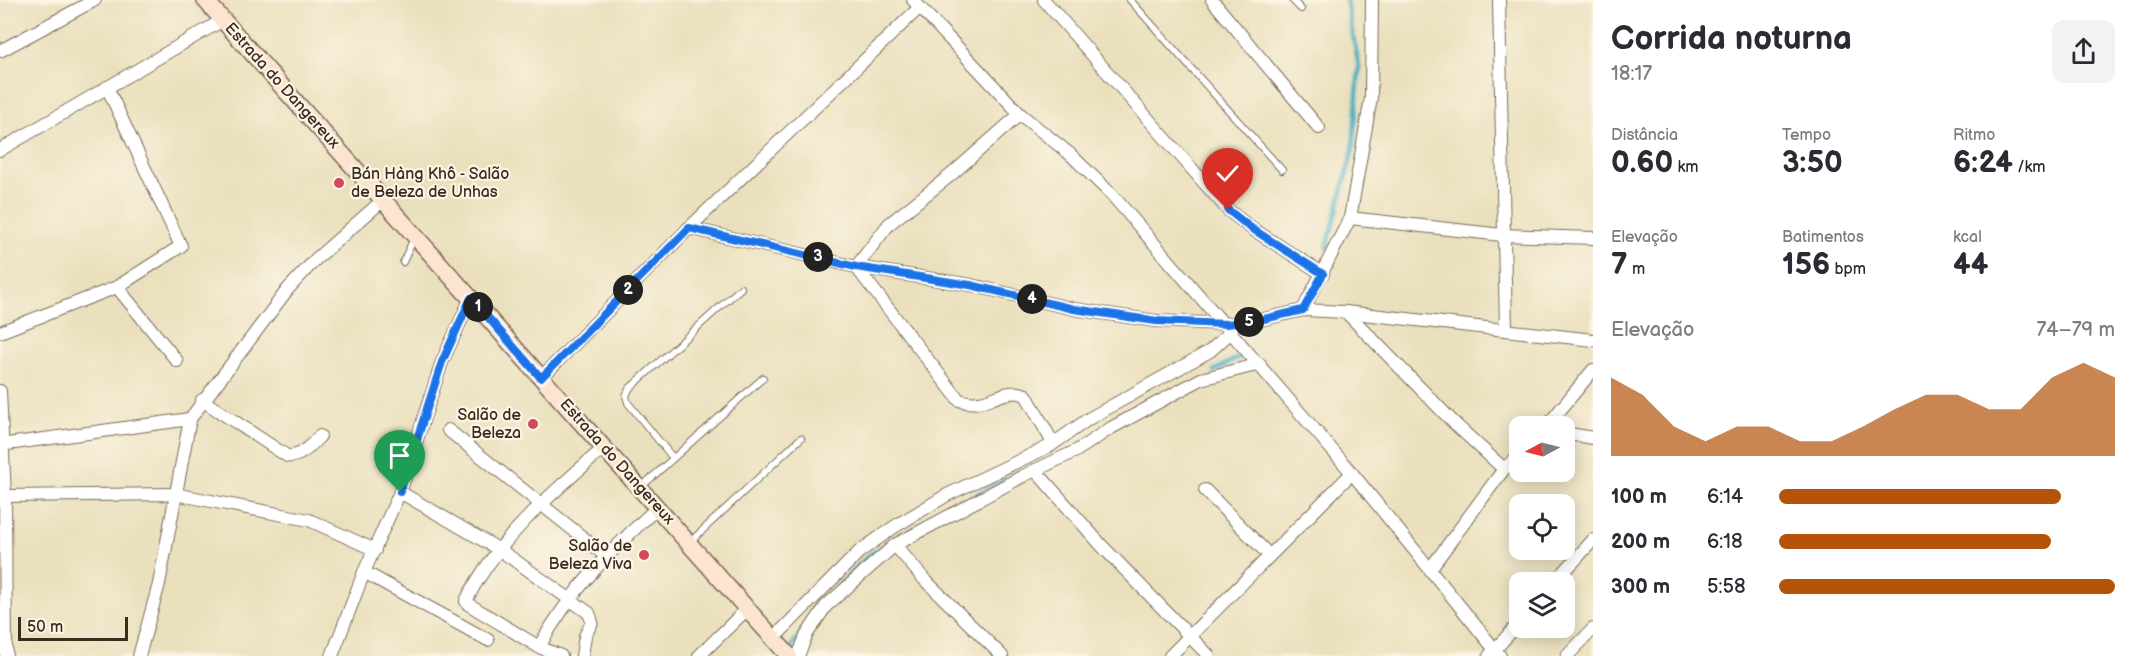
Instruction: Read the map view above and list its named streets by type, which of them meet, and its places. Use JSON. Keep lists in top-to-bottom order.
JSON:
{
  "streets": {
    "main road": ["Estrada do Dangereux"]
  },
  "places": ["Bán Hàng Khô - Salão de Beleza de Unhas", "Salão de Beleza", "Salão de Beleza Viva"],
  "scale_bar": "50 m",
  "north": "left",
  "page": {
    "heading": ["Corrida noturna", "18:17"],
    "stats": [
      ["Distância", "0.60 km"],
      ["Tempo", "3:50"],
      ["Ritmo", "6:24 /km"],
      ["Elevação", "7 m"],
      ["Batimentos", "156 bpm"],
      ["kcal", "44"]
    ],
    "pins": [
      "3",
      "2",
      "4",
      "1",
      "5"
    ],
    "chart": ["Elevação", "74–79 m"],
    "list": [
      {
        "name": "100 m",
        "note": "6:14"
      },
      {
        "name": "200 m",
        "note": "6:18"
      },
      {
        "name": "300 m",
        "note": "5:58"
      }
    ],
    "scale": "50 m"
  }
}
